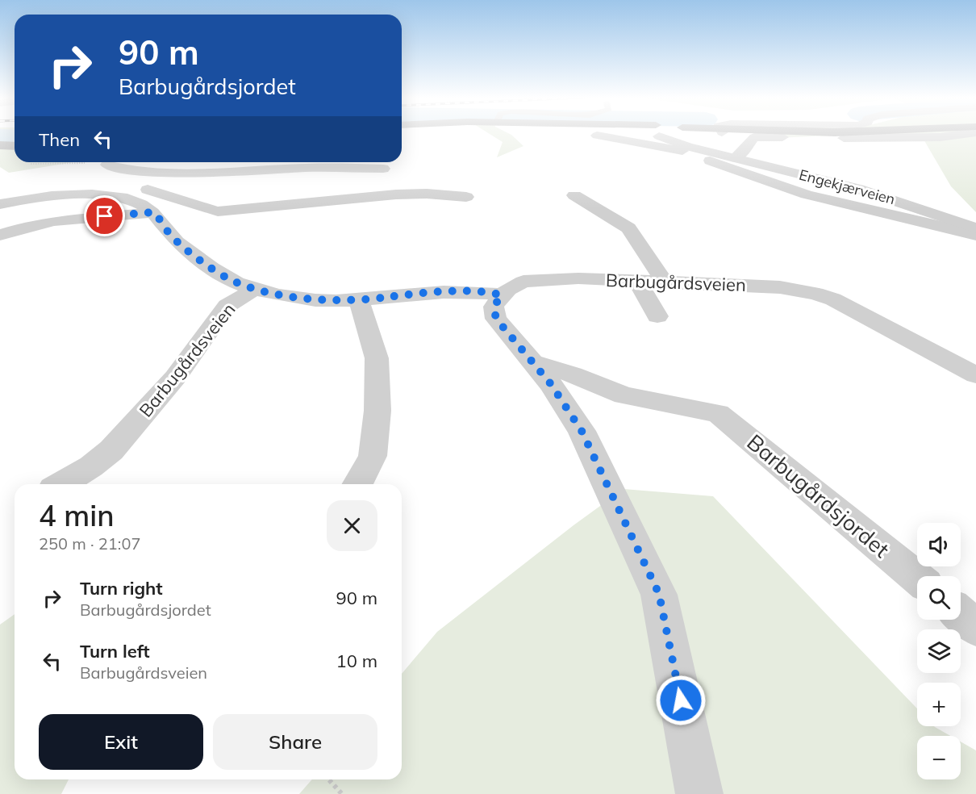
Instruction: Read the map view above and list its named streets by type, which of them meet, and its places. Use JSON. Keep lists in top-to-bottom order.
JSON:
{
  "streets": {
    "street": ["Engekjærveien", "Barbugårdsveien", "Barbugårdsjordet"]
  },
  "page": {
    "turn": ["90 m", "Barbugårdsjordet"],
    "then": "Then",
    "heading": ["4 min", "250 m · 21:07"],
    "map_buttons": ["+", "−"],
    "list": [
      {
        "name": "Turn right",
        "note": "Barbugårdsjordet",
        "value": "90 m"
      },
      {
        "name": "Turn left",
        "note": "Barbugårdsveien",
        "value": "10 m"
      }
    ],
    "buttons": ["Exit", "Share"]
  }
}
